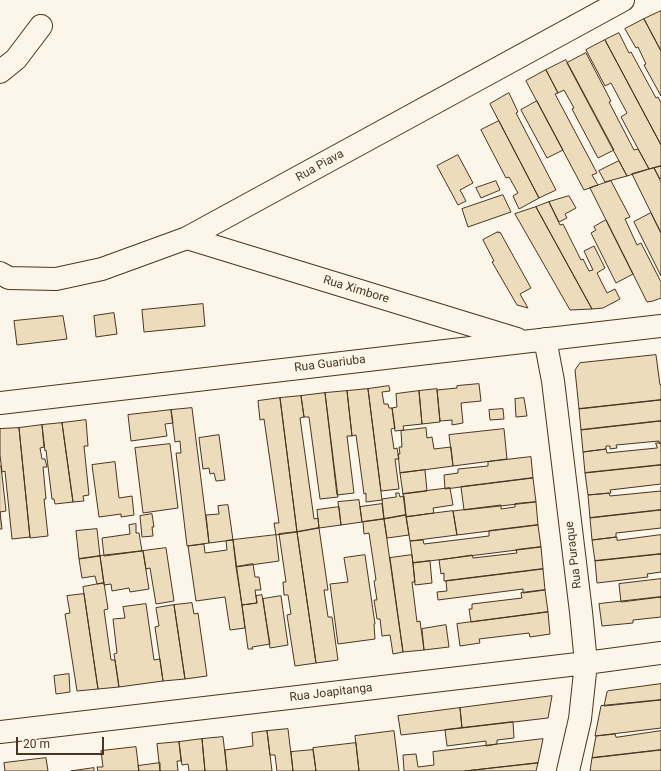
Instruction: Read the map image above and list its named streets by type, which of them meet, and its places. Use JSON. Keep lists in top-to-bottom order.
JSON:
{
  "streets": {
    "street": [
      "Rua Piava",
      "Rua Ximbore",
      "Rua Guariuba",
      "Rua Puraque",
      "Rua Joapitanga"
    ]
  },
  "crossings": [
    ["Rua Piava", "Rua Ximbore"],
    ["Rua Ximbore", "Rua Guariuba"],
    ["Rua Ximbore", "Rua Puraque"],
    ["Rua Guariuba", "Rua Puraque"],
    ["Rua Puraque", "Rua Joapitanga"]
  ],
  "scale_bar": "20 m"
}
